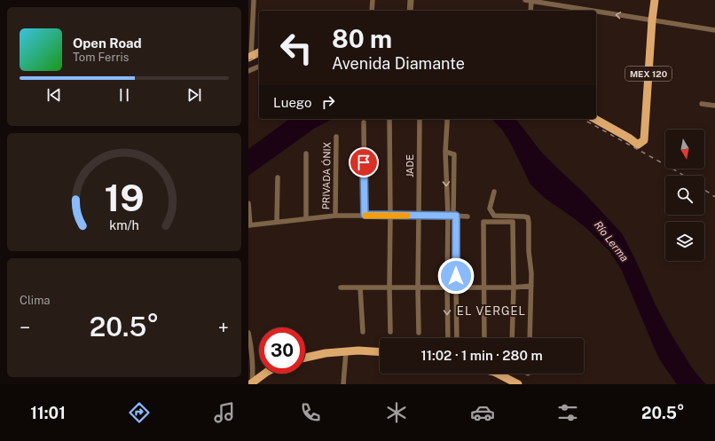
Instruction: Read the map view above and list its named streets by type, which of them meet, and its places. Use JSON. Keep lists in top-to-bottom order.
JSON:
{
  "streets": {
    "main road": ["MEX 120"],
    "street": ["JADE", "PRIVADA ÓNIX"]
  },
  "districts": ["EL VERGEL"],
  "water": ["Río Lerma"],
  "north": "bottom",
  "page": {
    "turn": ["80 m", "Avenida Diamante"],
    "song": ["Open Road", "Tom Ferris"],
    "then": "Luego",
    "tile": "Clima",
    "heat": ["−", "20.5°", "+"],
    "limit": "30",
    "trip": "11:02 · 1 min · 280 m",
    "tabs": ["11:01", "20.5°"],
    "gauge": ["19", "km/h"]
  }
}
